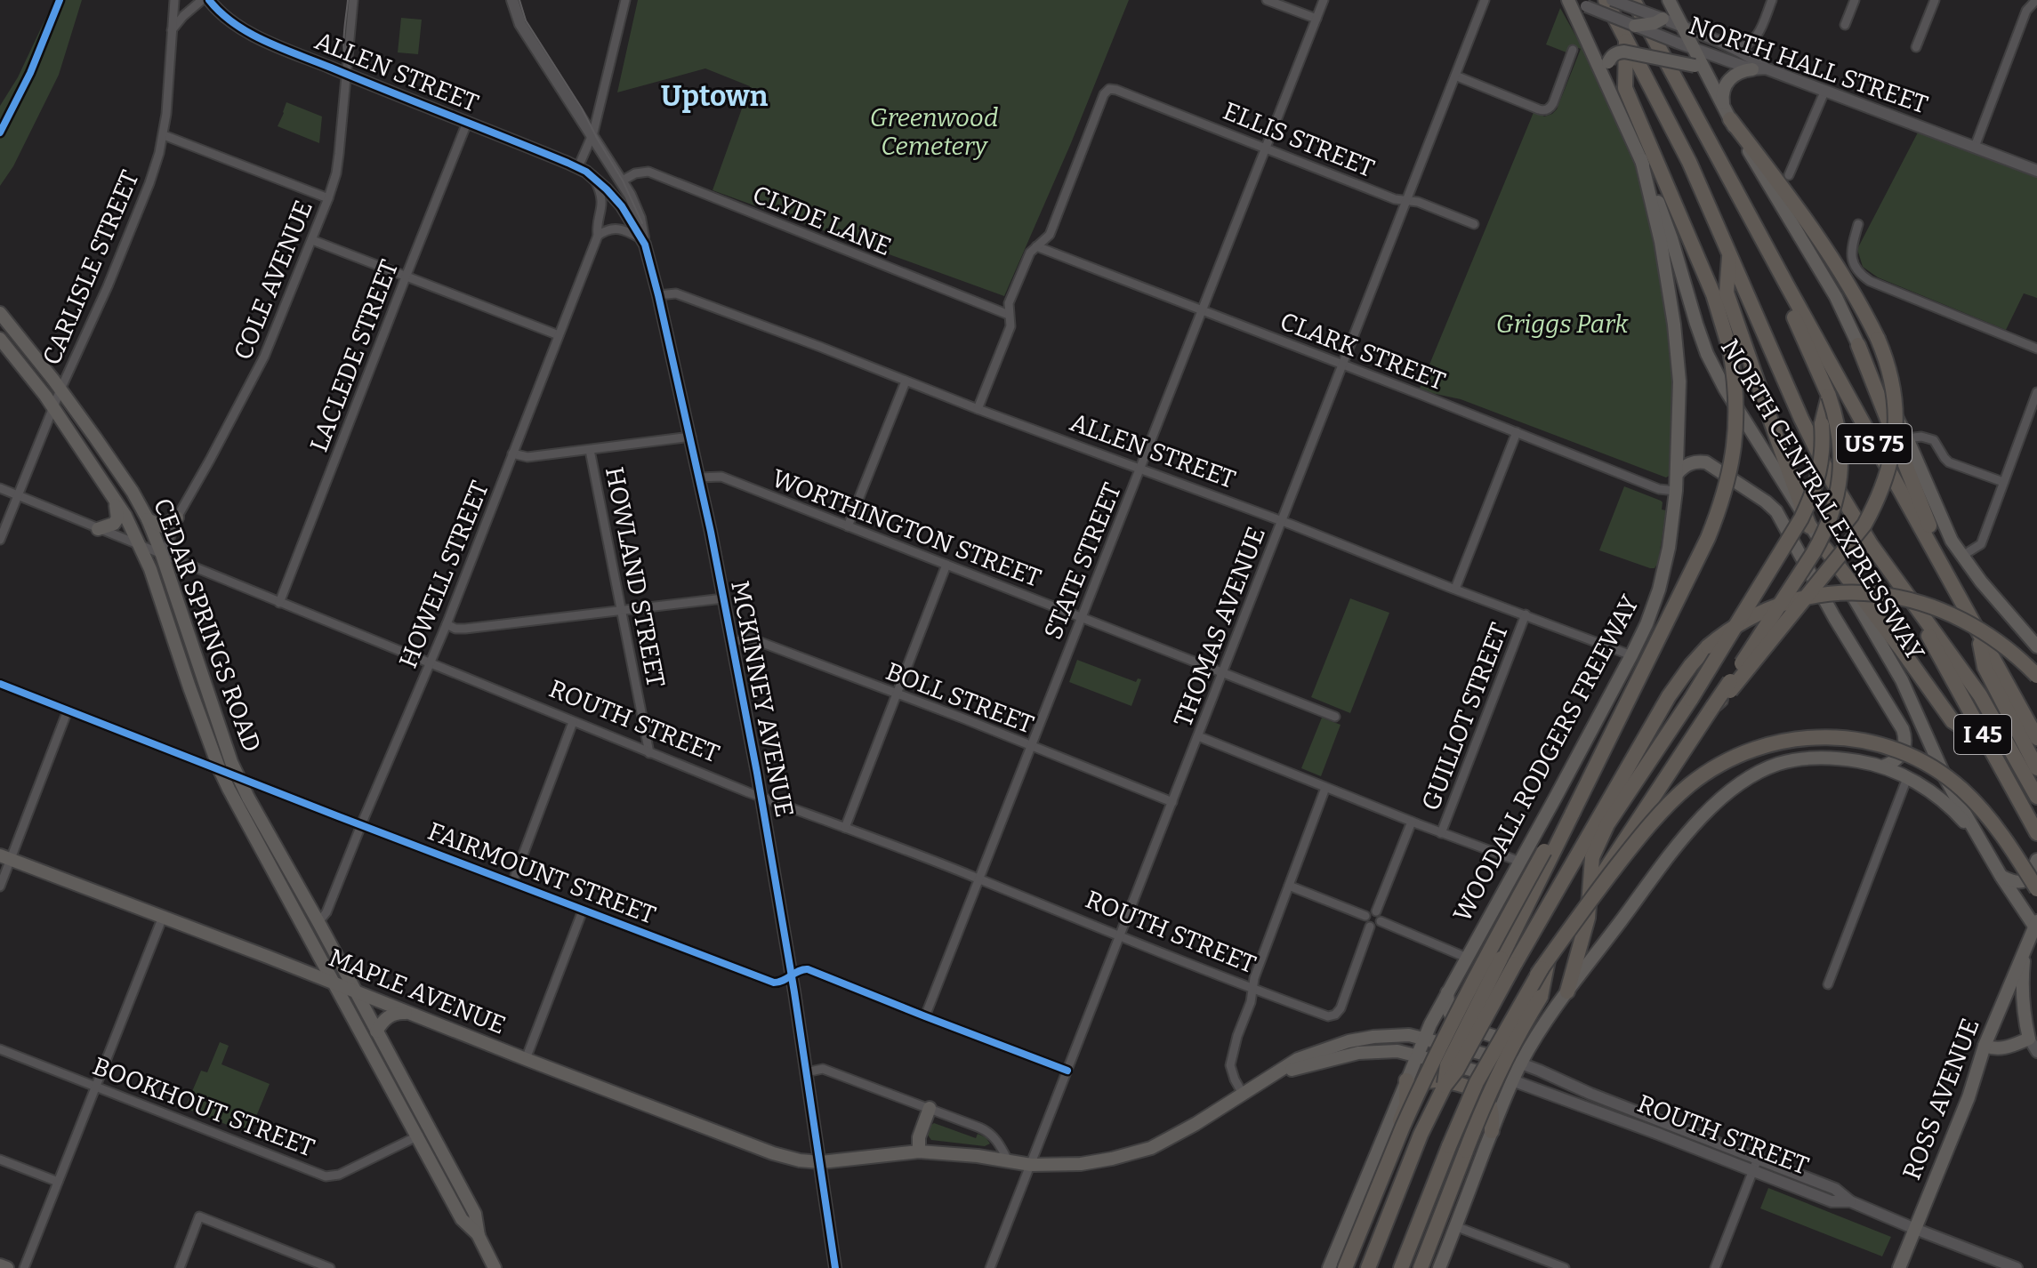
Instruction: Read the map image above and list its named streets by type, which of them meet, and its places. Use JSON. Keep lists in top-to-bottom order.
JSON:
{
  "streets": {
    "highway": ["US 75", "NORTH CENTRAL EXPRESSWAY", "I 45"],
    "main road": [
      "CEDAR SPRINGS ROAD",
      "ROUTH STREET",
      "WOODALL RODGERS FREEWAY",
      "MAPLE AVENUE",
      "ROSS AVENUE"
    ],
    "street": [
      "NORTH HALL STREET",
      "ALLEN STREET",
      "ELLIS STREET",
      "CLYDE LANE",
      "CARLISLE STREET",
      "COLE AVENUE",
      "CLARK STREET",
      "LACLEDE STREET",
      "WORTHINGTON STREET",
      "STATE STREET",
      "HOWELL STREET",
      "HOWLAND STREET",
      "THOMAS AVENUE",
      "BOLL STREET",
      "MCKINNEY AVENUE",
      "GUILLOT STREET",
      "FAIRMOUNT STREET",
      "BOOKHOUT STREET"
    ]
  },
  "crossings": [
    ["NORTH HALL STREET", "NORTH CENTRAL EXPRESSWAY"],
    ["ALLEN STREET", "COLE AVENUE"],
    ["ALLEN STREET", "LACLEDE STREET"],
    ["ALLEN STREET", "STATE STREET"],
    ["ALLEN STREET", "THOMAS AVENUE"],
    ["ALLEN STREET", "MCKINNEY AVENUE"],
    ["ALLEN STREET", "GUILLOT STREET"],
    ["ALLEN STREET", "WOODALL RODGERS FREEWAY"],
    ["ELLIS STREET", "CLARK STREET"],
    ["ELLIS STREET", "STATE STREET"],
    ["ELLIS STREET", "THOMAS AVENUE"],
    ["CLYDE LANE", "MCKINNEY AVENUE"],
    ["CARLISLE STREET", "CEDAR SPRINGS ROAD"],
    ["CARLISLE STREET", "ROUTH STREET"],
    ["COLE AVENUE", "CEDAR SPRINGS ROAD"],
    ["COLE AVENUE", "ROUTH STREET"],
    ["CLARK STREET", "STATE STREET"],
    ["CLARK STREET", "THOMAS AVENUE"],
    ["CLARK STREET", "WOODALL RODGERS FREEWAY"],
    ["LACLEDE STREET", "ROUTH STREET"],
    ["NORTH CENTRAL EXPRESSWAY", "I 45"],
    ["NORTH CENTRAL EXPRESSWAY", "WOODALL RODGERS FREEWAY"],
    ["NORTH CENTRAL EXPRESSWAY", "ROSS AVENUE"],
    ["WORTHINGTON STREET", "STATE STREET"],
    ["WORTHINGTON STREET", "THOMAS AVENUE"],
    ["WORTHINGTON STREET", "MCKINNEY AVENUE"],
    ["STATE STREET", "BOLL STREET"],
    ["STATE STREET", "ROUTH STREET"],
    ["STATE STREET", "FAIRMOUNT STREET"],
    ["HOWELL STREET", "CEDAR SPRINGS ROAD"],
    ["HOWELL STREET", "MCKINNEY AVENUE"],
    ["HOWELL STREET", "ROUTH STREET"],
    ["HOWELL STREET", "FAIRMOUNT STREET"],
    ["HOWLAND STREET", "ROUTH STREET"],
    ["CEDAR SPRINGS ROAD", "ROUTH STREET"],
    ["CEDAR SPRINGS ROAD", "FAIRMOUNT STREET"],
    ["CEDAR SPRINGS ROAD", "MAPLE AVENUE"],
    ["CEDAR SPRINGS ROAD", "BOOKHOUT STREET"],
    ["THOMAS AVENUE", "BOLL STREET"],
    ["THOMAS AVENUE", "ROUTH STREET"],
    ["THOMAS AVENUE", "FAIRMOUNT STREET"],
    ["THOMAS AVENUE", "MAPLE AVENUE"],
    ["BOLL STREET", "MCKINNEY AVENUE"],
    ["MCKINNEY AVENUE", "ROUTH STREET"],
    ["MCKINNEY AVENUE", "FAIRMOUNT STREET"],
    ["MCKINNEY AVENUE", "MAPLE AVENUE"],
    ["ROUTH STREET", "WOODALL RODGERS FREEWAY"],
    ["ROUTH STREET", "MAPLE AVENUE"],
    ["ROUTH STREET", "ROSS AVENUE"]
  ],
  "districts": ["Uptown"],
  "parks": ["Greenwood Cemetery", "Griggs Park"]
}
